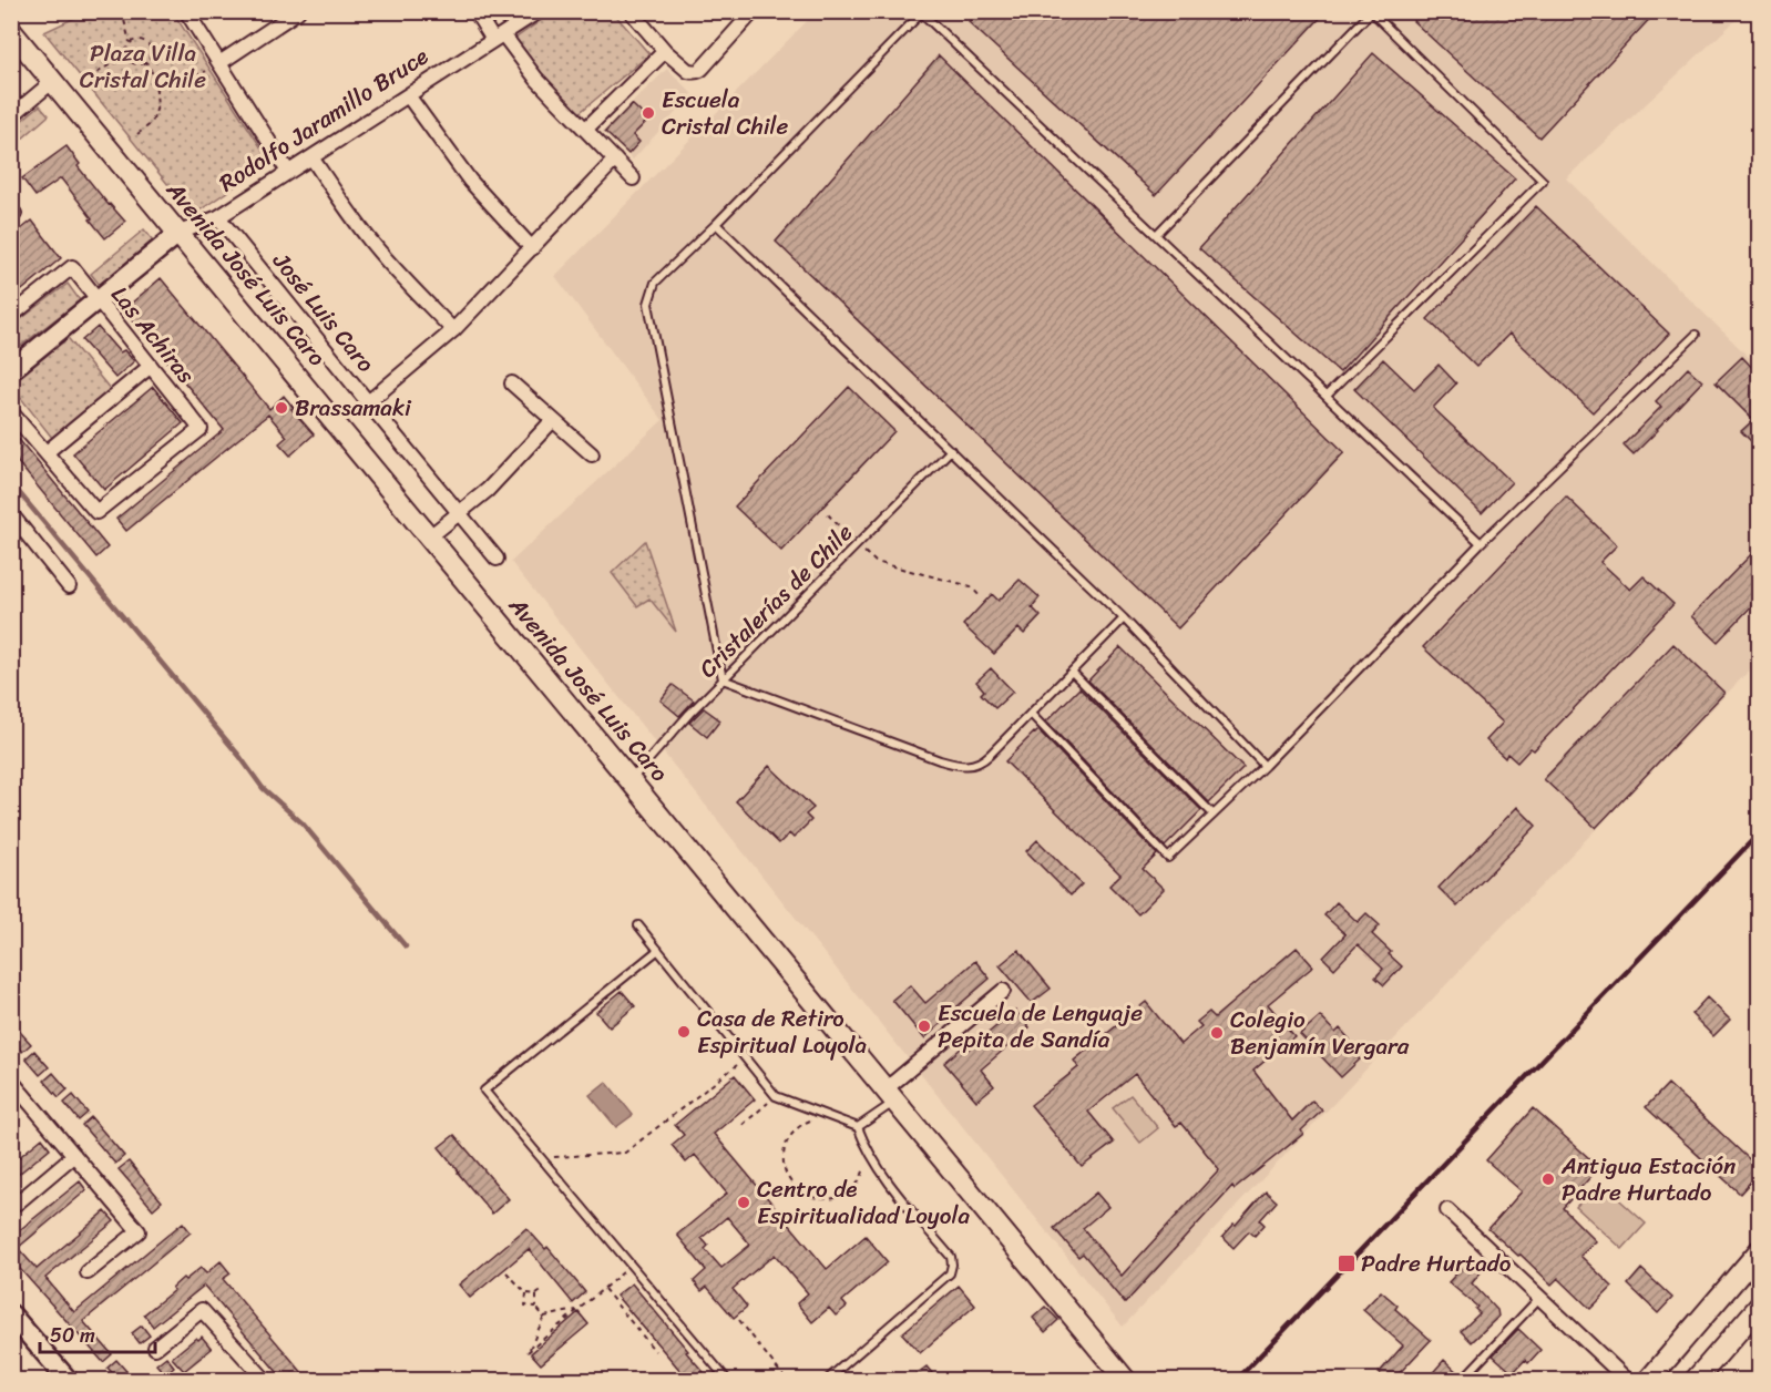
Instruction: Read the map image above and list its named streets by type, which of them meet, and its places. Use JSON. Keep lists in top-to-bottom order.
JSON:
{
  "streets": {
    "main road": ["Avenida José Luis Caro"],
    "street": ["Rodolfo Jaramillo Bruce", "José Luis Caro", "Las Achiras"],
    "lane": ["Cristalerías de Chile"]
  },
  "crossings": [
    ["Rodolfo Jaramillo Bruce", "Avenida José Luis Caro"],
    ["Rodolfo Jaramillo Bruce", "José Luis Caro"],
    ["Rodolfo Jaramillo Bruce", "Las Achiras"],
    ["Avenida José Luis Caro", "Cristalerías de Chile"]
  ],
  "parks": ["Plaza Villa Cristal Chile"],
  "places": {
    "other": [
      "Escuela Cristal Chile",
      "Brassamaki",
      "Escuela de Lenguaje Pepita de Sandía",
      "Casa de Retiro Espiritual Loyola",
      "Colegio Benjamín Vergara",
      "Antigua Estación Padre Hurtado",
      "Centro de Espiritualidad Loyola"
    ],
    "transit": ["Padre Hurtado"]
  },
  "scale_bar": "50 m"
}
